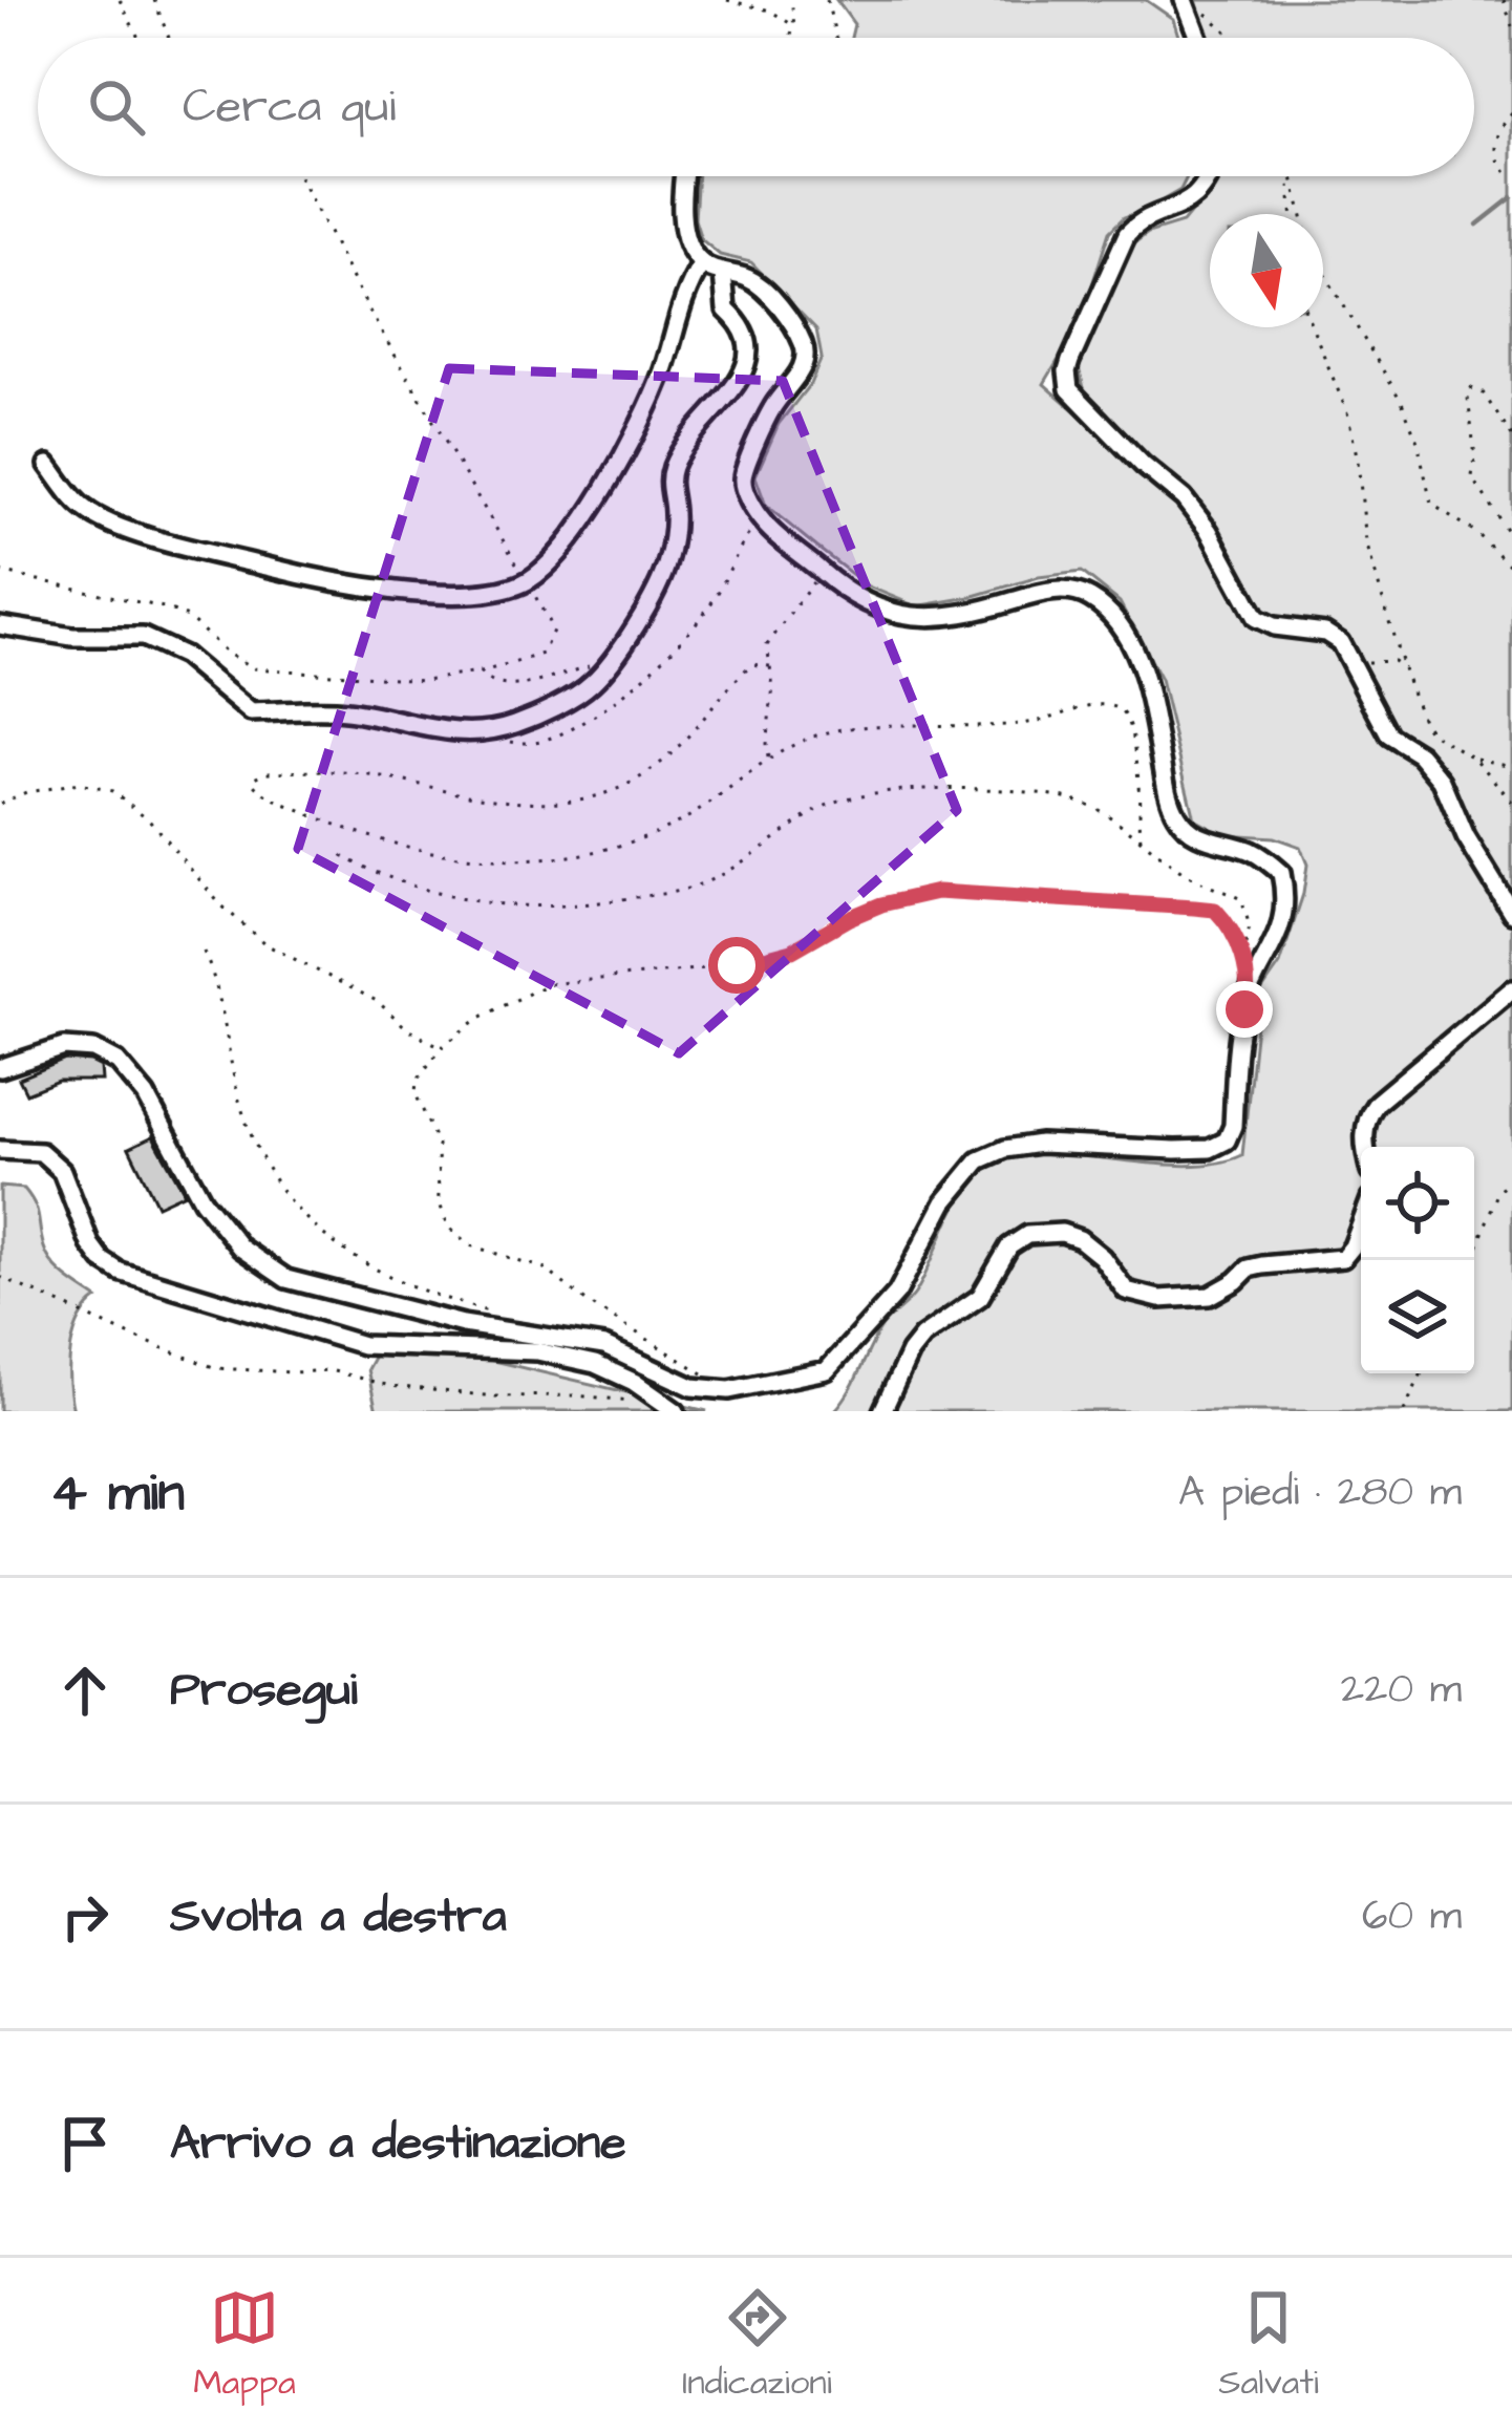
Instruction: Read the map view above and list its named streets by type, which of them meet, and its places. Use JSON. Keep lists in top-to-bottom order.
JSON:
{
  "north": "bottom",
  "page": {
    "search": "Cerca qui",
    "heading": ["4 min", "A piedi · 280 m"],
    "list": [
      ["Prosegui", "220 m"],
      ["Svolta a destra", "60 m"],
      "Arrivo a destinazione"
    ],
    "nav": ["Mappa", "Indicazioni", "Salvati"]
  }
}
